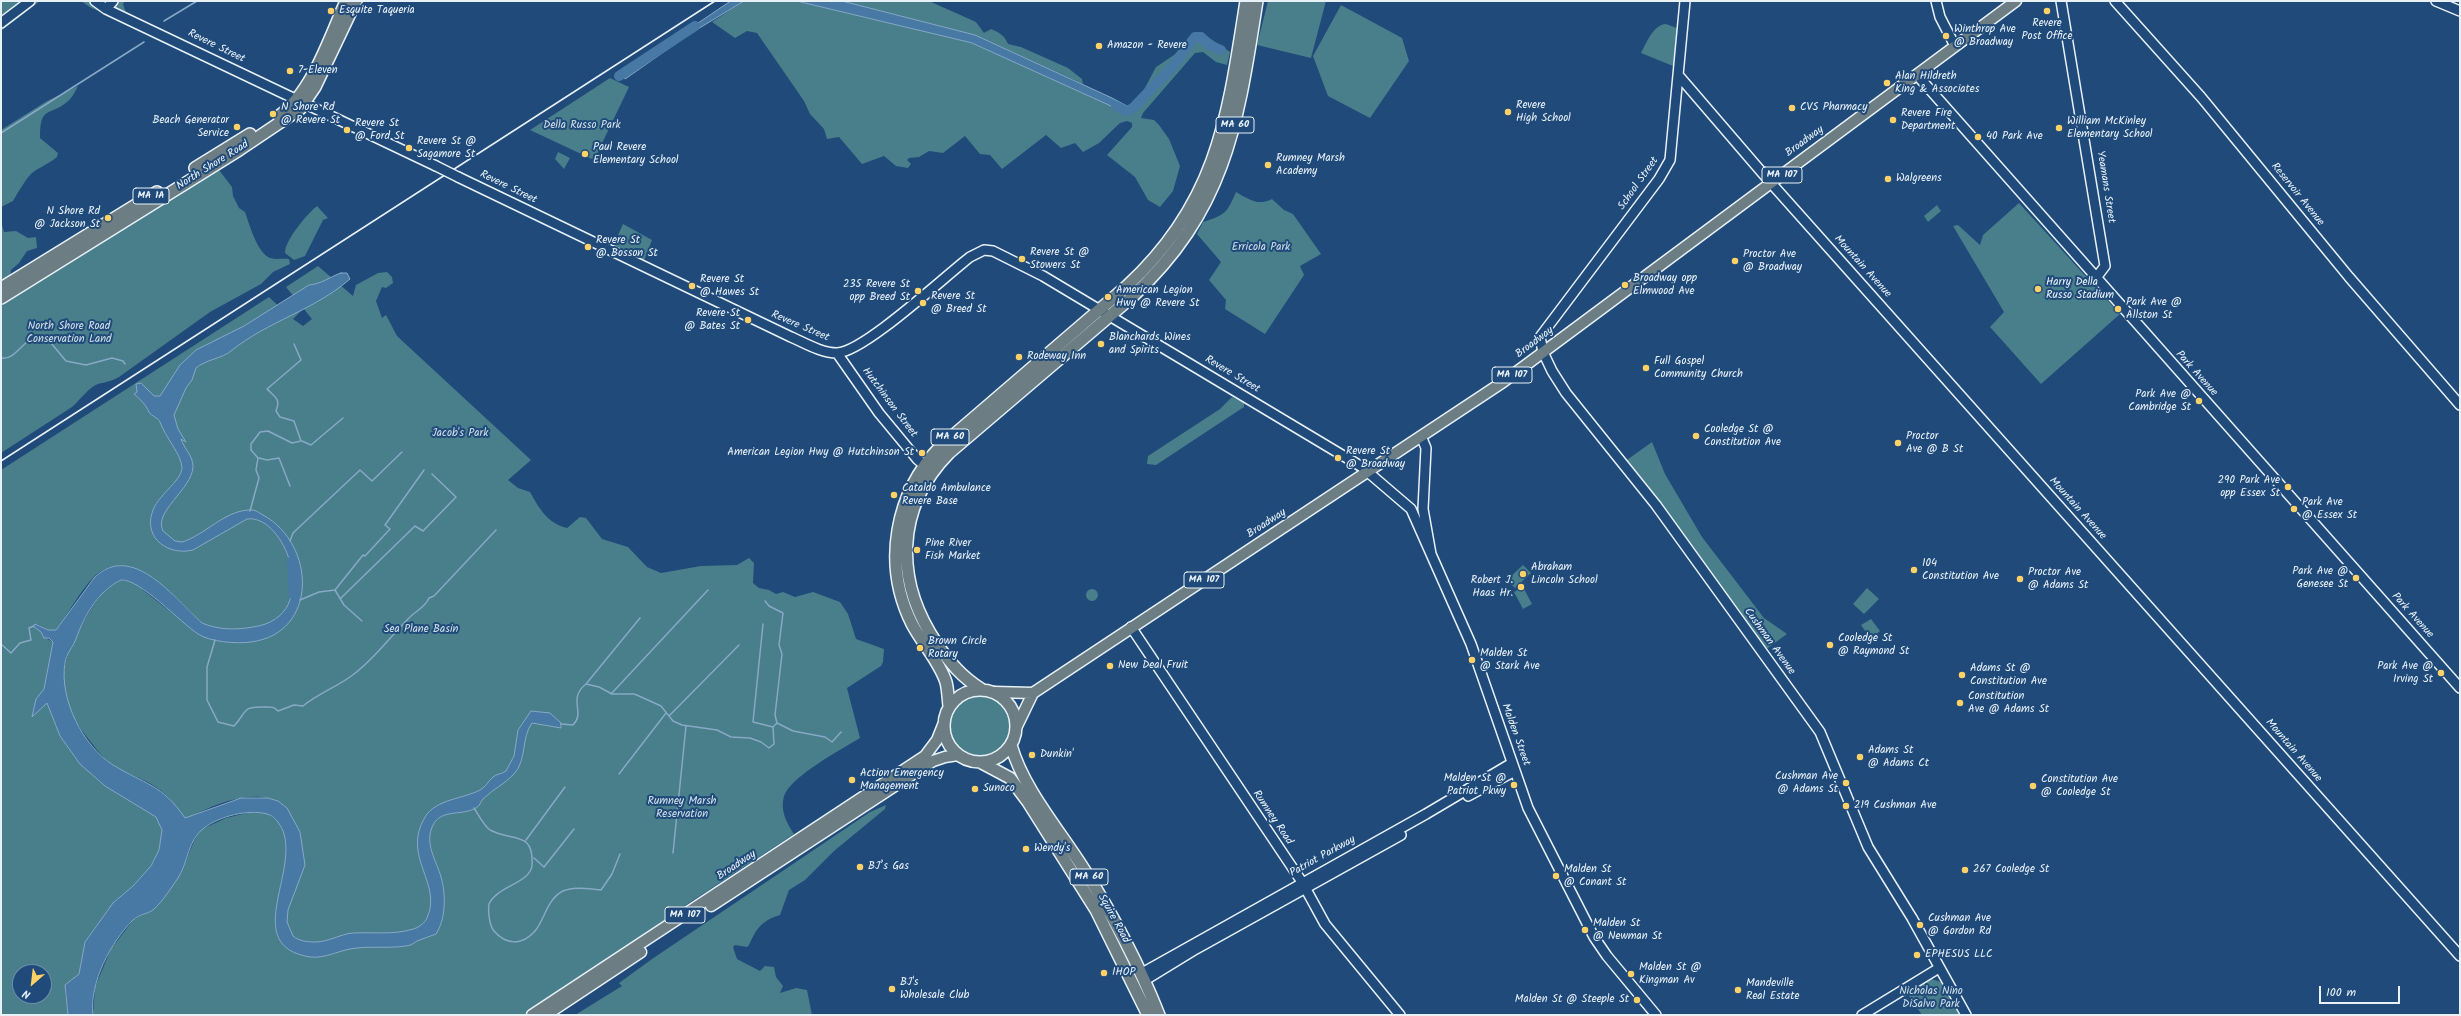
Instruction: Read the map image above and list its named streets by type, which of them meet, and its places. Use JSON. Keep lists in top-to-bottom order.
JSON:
{
  "streets": {
    "highway": [
      "MA 60",
      "North Shore Road",
      "MA 1A",
      "Squire Road"
    ],
    "main road": ["Broadway", "MA 107"],
    "street": [
      "Revere Street",
      "School Street",
      "Yeamans Street",
      "Reservoir Avenue",
      "Mountain Avenue",
      "Park Avenue",
      "Hutchinson Street",
      "Cushman Avenue",
      "Malden Street",
      "Rumney Road",
      "Patriot Parkway"
    ]
  },
  "crossings": [
    ["Revere Street", "MA 60"],
    ["Revere Street", "Broadway"],
    ["Revere Street", "North Shore Road"],
    ["Revere Street", "Hutchinson Street"],
    ["Revere Street", "Malden Street"],
    ["MA 60", "Broadway"],
    ["MA 60", "Hutchinson Street"],
    ["MA 60", "Squire Road"],
    ["Broadway", "School Street"],
    ["Broadway", "Mountain Avenue"],
    ["Broadway", "Park Avenue"],
    ["Broadway", "Cushman Avenue"],
    ["Broadway", "Malden Street"],
    ["Broadway", "Rumney Road"],
    ["Broadway", "Squire Road"],
    ["School Street", "Mountain Avenue"],
    ["School Street", "Cushman Avenue"],
    ["Yeamans Street", "Park Avenue"],
    ["Malden Street", "Patriot Parkway"],
    ["Rumney Road", "Patriot Parkway"]
  ],
  "parks": [
    "Della Russo Park",
    "Erricola Park",
    "North Shore Road Conservation Land",
    "Jacob's Park",
    "Sea Plane Basin",
    "Rumney Marsh Reservation",
    "Nicholas Nino DiSalvo Park"
  ],
  "places": [
    "Esquite Taqueria",
    "Revere Post Office",
    "Winthrop Ave @ Broadway",
    "Amazon - Revere",
    "7-Eleven",
    "Alan Hildreth King & Associates",
    "CVS Pharmacy",
    "Revere High School",
    "N Shore Rd @ Revere St",
    "Revere Fire Department",
    "Beach Generator Service",
    "William McKinley Elementary School",
    "Revere St @ Ford St",
    "40 Park Ave",
    "Revere St @ Sagamore St",
    "Paul Revere Elementary School",
    "Rumney Marsh Academy",
    "Walgreens",
    "N Shore Rd @ Jackson St",
    "Revere St @ Bosson St",
    "Revere St @ Stowers St",
    "Proctor Ave @ Broadway",
    "Broadway opp Elmwood Ave",
    "Revere St @ Hawes St",
    "Harry Della Russo Stadium",
    "235 Revere St opp Breed St",
    "American Legion Hwy @ Revere St",
    "Revere St @ Breed St",
    "Park Ave @ Allston St",
    "Revere St @ Bates St",
    "Blanchards Wines and Spirits",
    "Rodeway Inn",
    "Full Gospel Community Church",
    "Park Ave @ Cambridge St",
    "Cooledge St @ Constitution Ave",
    "Proctor Ave @ B St",
    "American Legion Hwy @ Hutchinson St",
    "Revere St @ Broadway",
    "290 Park Ave opp Essex St",
    "Cataldo Ambulance Revere Base",
    "Park Ave @ Essex St",
    "Pine River Fish Market",
    "104 Constitution Ave",
    "Abraham Lincoln School",
    "Park Ave @ Genesee St",
    "Proctor Ave @ Adams St",
    "Robert J. Haas Hr.",
    "Cooledge St @ Raymond St",
    "Brown Circle Rotary",
    "Malden St @ Stark Ave",
    "New Deal Fruit",
    "Park Ave @ Irving St",
    "Adams St @ Constitution Ave",
    "Constitution Ave @ Adams St",
    "Dunkin'",
    "Adams St @ Adams Ct",
    "Action Emergency Management",
    "Cushman Ave @ Adams St",
    "Malden St @ Patriot Pkwy",
    "Constitution Ave @ Cooledge St",
    "Sunoco",
    "219 Cushman Ave",
    "Wendy's",
    "BJ’s Gas",
    "267 Cooledge St",
    "Malden St @ Conant St",
    "Cushman Ave @ Gordon Rd",
    "Malden St @ Newman St",
    "EPHESUS LLC",
    "IHOP",
    "Malden St @ Kingman Av",
    "BJ's Wholesale Club",
    "Mandeville Real Estate",
    "Malden St @ Steeple St"
  ],
  "scale_bar": "100 m",
  "north": "bottom left"
}
